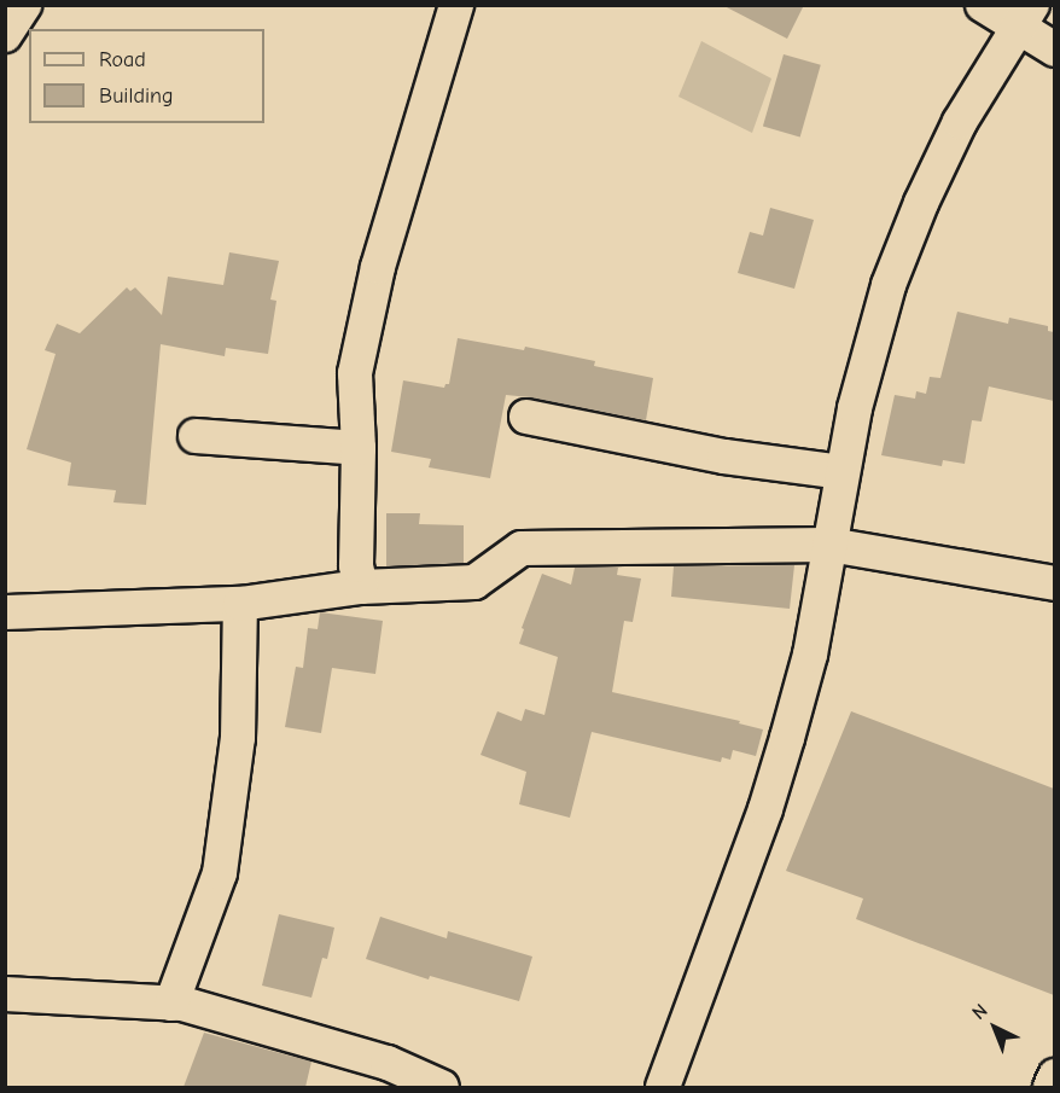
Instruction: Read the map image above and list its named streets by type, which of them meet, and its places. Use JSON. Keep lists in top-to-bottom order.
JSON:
{
  "legend": ["Road", "Building"],
  "north": "top left"
}
